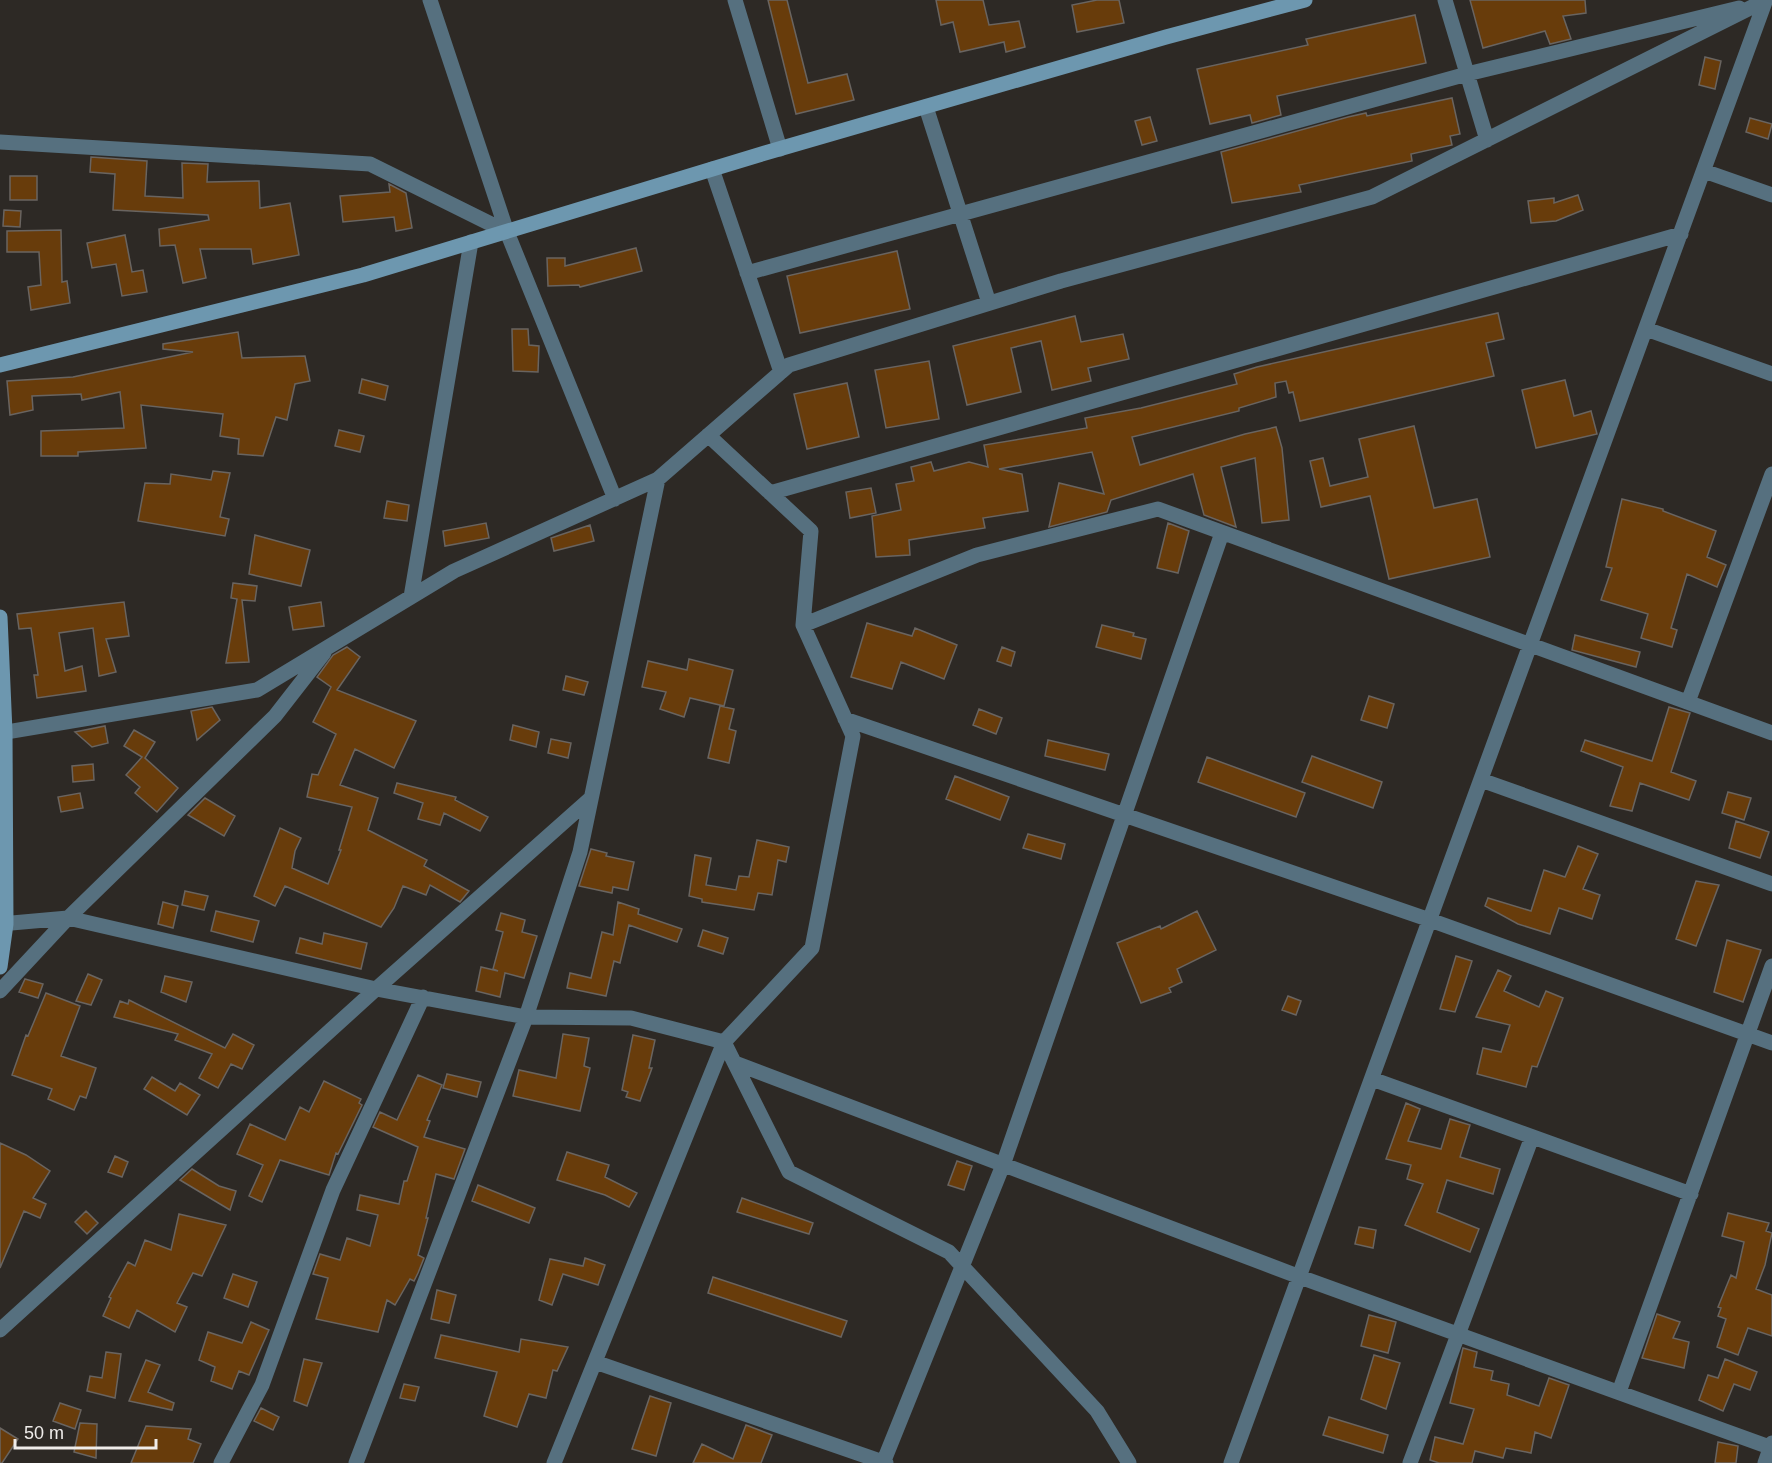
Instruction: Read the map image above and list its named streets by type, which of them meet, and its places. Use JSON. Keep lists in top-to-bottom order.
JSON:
{
  "scale_bar": "50 m"
}
